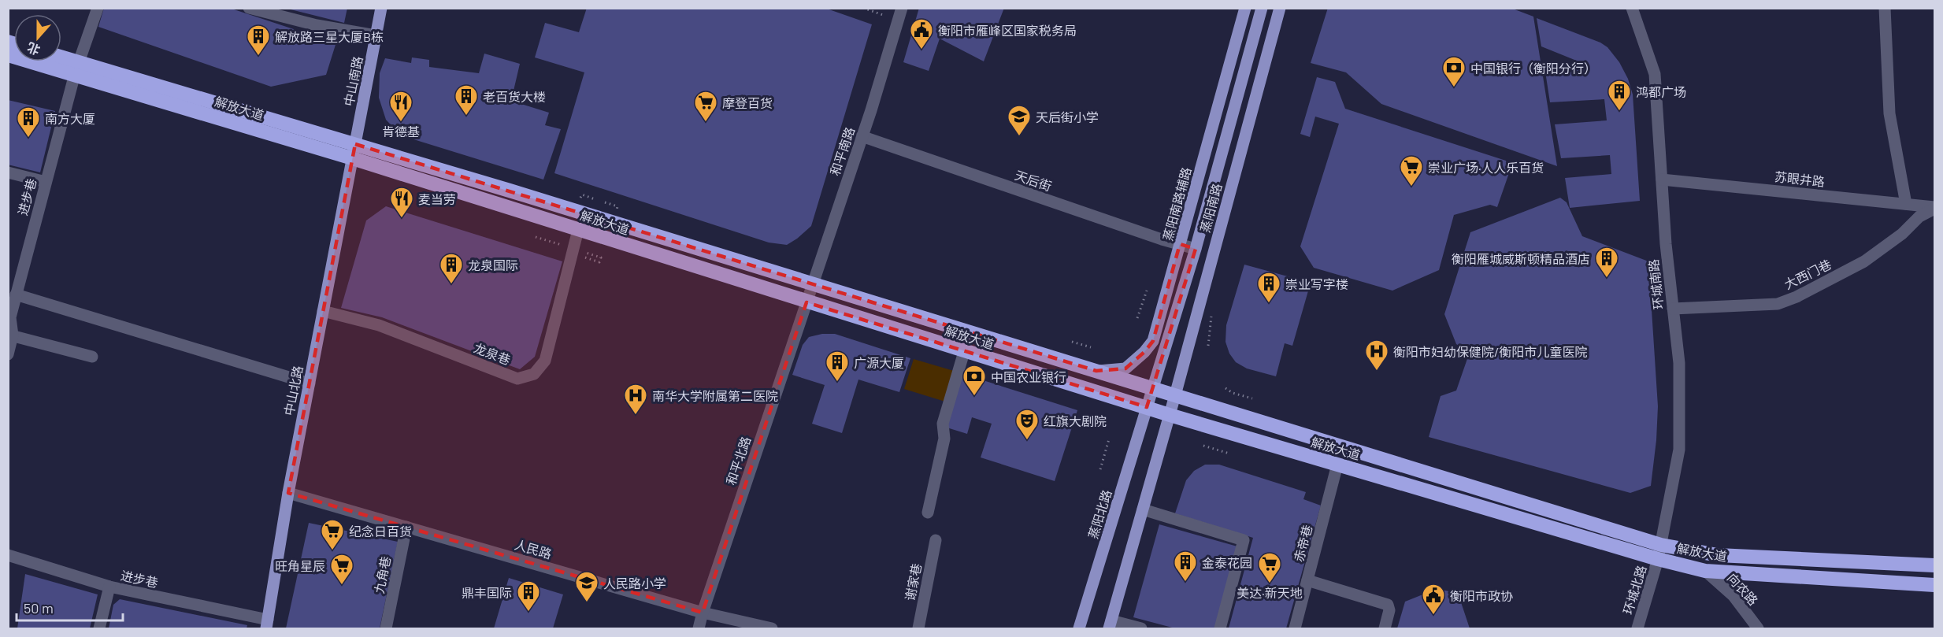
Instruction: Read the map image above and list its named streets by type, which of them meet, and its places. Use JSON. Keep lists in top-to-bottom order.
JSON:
{
  "streets": {
    "highway": ["解放大道"],
    "main road": [
      "中山南路",
      "蒸阳南路辅路",
      "蒸阳南路",
      "中山北路",
      "蒸阳北路"
    ],
    "street": [
      "和平南路",
      "苏眼井路",
      "天后街",
      "进步巷",
      "大西门巷",
      "环城南路",
      "龙泉巷",
      "和平北路",
      "赤帝巷",
      "人民路",
      "九角巷",
      "谢家巷",
      "向农路",
      "环城北路"
    ]
  },
  "crossings": [
    ["中山南路", "解放大道"],
    ["中山南路", "中山北路"],
    ["解放大道", "和平南路"],
    ["解放大道", "进步巷"],
    ["解放大道", "蒸阳南路辅路"],
    ["解放大道", "蒸阳南路"],
    ["解放大道", "环城南路"],
    ["解放大道", "龙泉巷"],
    ["解放大道", "中山北路"],
    ["解放大道", "和平北路"],
    ["解放大道", "蒸阳北路"],
    ["解放大道", "赤帝巷"],
    ["解放大道", "向农路"],
    ["解放大道", "环城北路"],
    ["和平南路", "天后街"],
    ["和平南路", "和平北路"],
    ["苏眼井路", "大西门巷"],
    ["苏眼井路", "环城南路"],
    ["天后街", "蒸阳南路辅路"],
    ["天后街", "蒸阳南路"],
    ["进步巷", "中山北路"],
    ["蒸阳南路", "蒸阳北路"],
    ["大西门巷", "环城南路"],
    ["环城南路", "环城北路"],
    ["龙泉巷", "中山北路"],
    ["中山北路", "人民路"],
    ["和平北路", "人民路"],
    ["人民路", "九角巷"]
  ],
  "places": {
    "public building": ["衡阳市雁峰区国家税务局", "衡阳市政协"],
    "building": [
      "解放路三星大厦B栋",
      "鸿都广场",
      "老百货大楼",
      "南方大厦",
      "衡阳雁城威斯顿精品酒店",
      "龙泉国际",
      "崇业写字楼",
      "广源大厦",
      "金泰花园",
      "鼎丰国际"
    ],
    "bank": ["中国银行（衡阳分行）", "中国农业银行"],
    "restaurant": ["肯德基", "麦当劳"],
    "supermarket": [
      "摩登百货",
      "崇业广场·人人乐百货",
      "纪念日百货",
      "美达·新天地",
      "旺角星辰"
    ],
    "school or university": ["天后街小学", "人民路小学"],
    "hospital": ["衡阳市妇幼保健院/衡阳市儿童医院", "南华大学附属第二医院"],
    "theatre": ["红旗大剧院"]
  },
  "scale_bar": "50 m",
  "north": "bottom"
}
